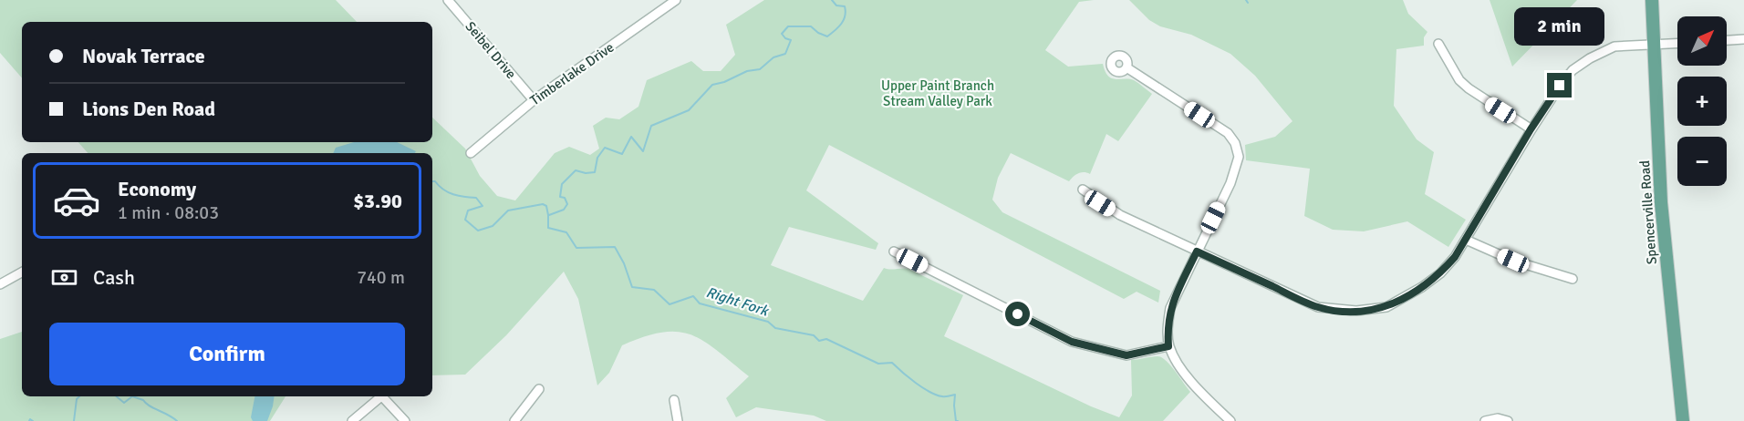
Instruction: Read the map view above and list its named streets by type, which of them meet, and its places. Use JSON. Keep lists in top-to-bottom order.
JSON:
{
  "streets": {
    "main road": ["Spencerville Road"],
    "street": ["Seibel Drive", "Timberlake Drive"]
  },
  "crossings": [
    ["Seibel Drive", "Timberlake Drive"]
  ],
  "water": ["Right Fork"],
  "parks": ["Upper Paint Branch Stream Valley Park"],
  "north": "top right",
  "page": {
    "bubble": "2 min",
    "map_buttons": ["+", "−"],
    "banner": ["Novak Terrace", "Lions Den Road"],
    "list": [
      {
        "name": "Economy",
        "note": "1 min · 08:03",
        "value": "$3.90"
      }
    ],
    "pay": ["Cash", "740 m"],
    "buttons": "Confirm"
  }
}
